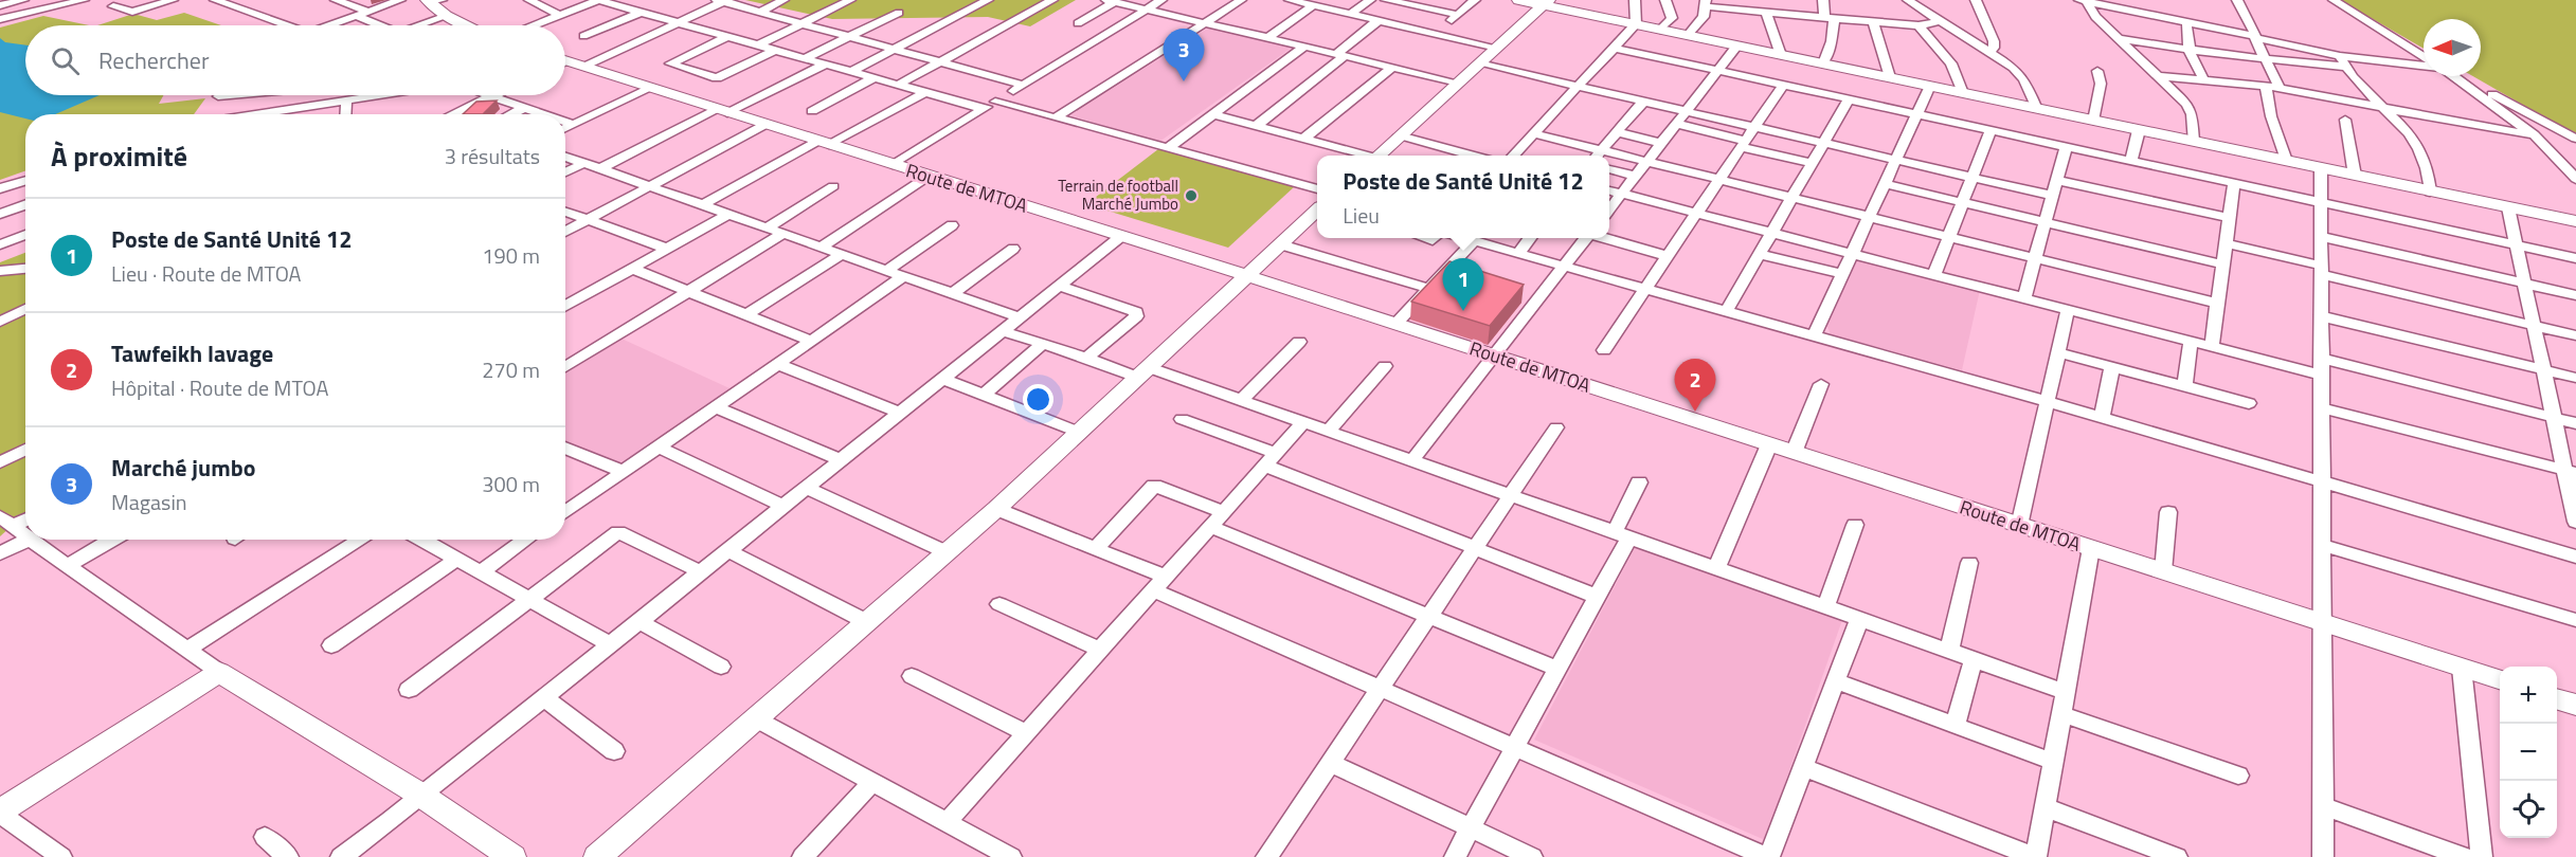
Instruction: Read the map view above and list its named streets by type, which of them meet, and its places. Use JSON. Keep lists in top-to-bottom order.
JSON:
{
  "streets": {
    "street": ["Route de MTOA"]
  },
  "places": ["Terrain de football Marché Jumbo"],
  "north": "left",
  "page": {
    "search": "Rechercher",
    "pins": ["3", "1", "2"],
    "heading": ["À proximité", "3 résultats"],
    "popup": ["Poste de Santé Unité 12", "Lieu"],
    "list": [
      {
        "mark": "1",
        "name": "Poste de Santé Unité 12",
        "note": "Lieu · Route de MTOA",
        "value": "190 m"
      },
      {
        "mark": "2",
        "name": "Tawfeikh lavage",
        "note": "Hôpital · Route de MTOA",
        "value": "270 m"
      },
      {
        "mark": "3",
        "name": "Marché jumbo",
        "note": "Magasin",
        "value": "300 m"
      }
    ],
    "map_buttons": ["+", "−"]
  }
}
